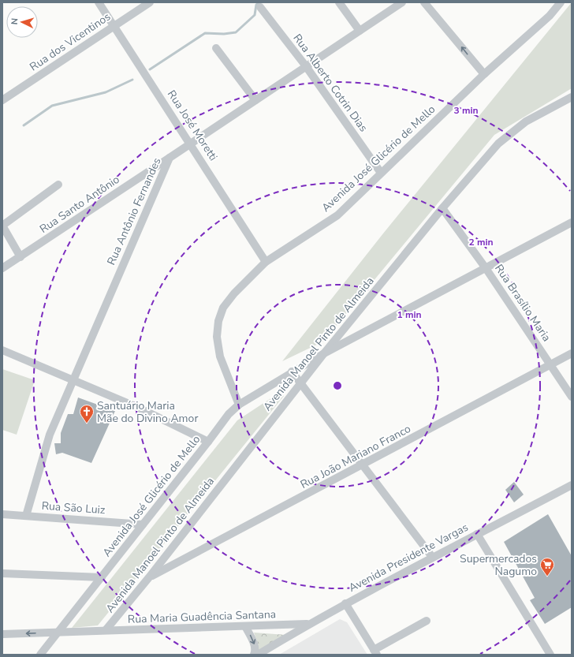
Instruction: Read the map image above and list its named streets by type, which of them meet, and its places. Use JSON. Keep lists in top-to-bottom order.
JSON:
{
  "streets": {
    "street": [
      "Rua dos Vicentinos",
      "Rua Alberto Cotrin Dias",
      "Rua José Moretti",
      "Avenida José Glicério de Mello",
      "Rua Santo Antônio",
      "Rua Antônio Fernandes",
      "Rua Brasílio Maria",
      "Avenida Manoel Pinto de Almeida",
      "Rua João Mariano Franco",
      "Rua São Luiz",
      "Avenida Presidente Vargas",
      "Rua Maria Guadência Santana"
    ]
  },
  "crossings": [
    ["Rua dos Vicentinos", "Rua José Moretti"],
    ["Rua Alberto Cotrin Dias", "Avenida José Glicério de Mello"],
    ["Rua Alberto Cotrin Dias", "Rua Antônio Fernandes"],
    ["Rua José Moretti", "Avenida José Glicério de Mello"],
    ["Rua José Moretti", "Rua Antônio Fernandes"],
    ["Avenida José Glicério de Mello", "Rua São Luiz"],
    ["Avenida José Glicério de Mello", "Rua Maria Guadência Santana"],
    ["Rua Santo Antônio", "Rua Antônio Fernandes"],
    ["Rua Antônio Fernandes", "Rua São Luiz"],
    ["Rua Brasílio Maria", "Avenida Manoel Pinto de Almeida"],
    ["Rua Brasílio Maria", "Rua João Mariano Franco"],
    ["Avenida Manoel Pinto de Almeida", "Rua João Mariano Franco"],
    ["Avenida Manoel Pinto de Almeida", "Rua Maria Guadência Santana"],
    ["Avenida Presidente Vargas", "Rua Maria Guadência Santana"]
  ],
  "places": {
    "church": ["Santuário Maria Mãe do Divino Amor"],
    "supermarket": ["Supermercados Nagumo"]
  },
  "north": "left",
  "rings": ["3 min", "2 min", "1 min"]
}
